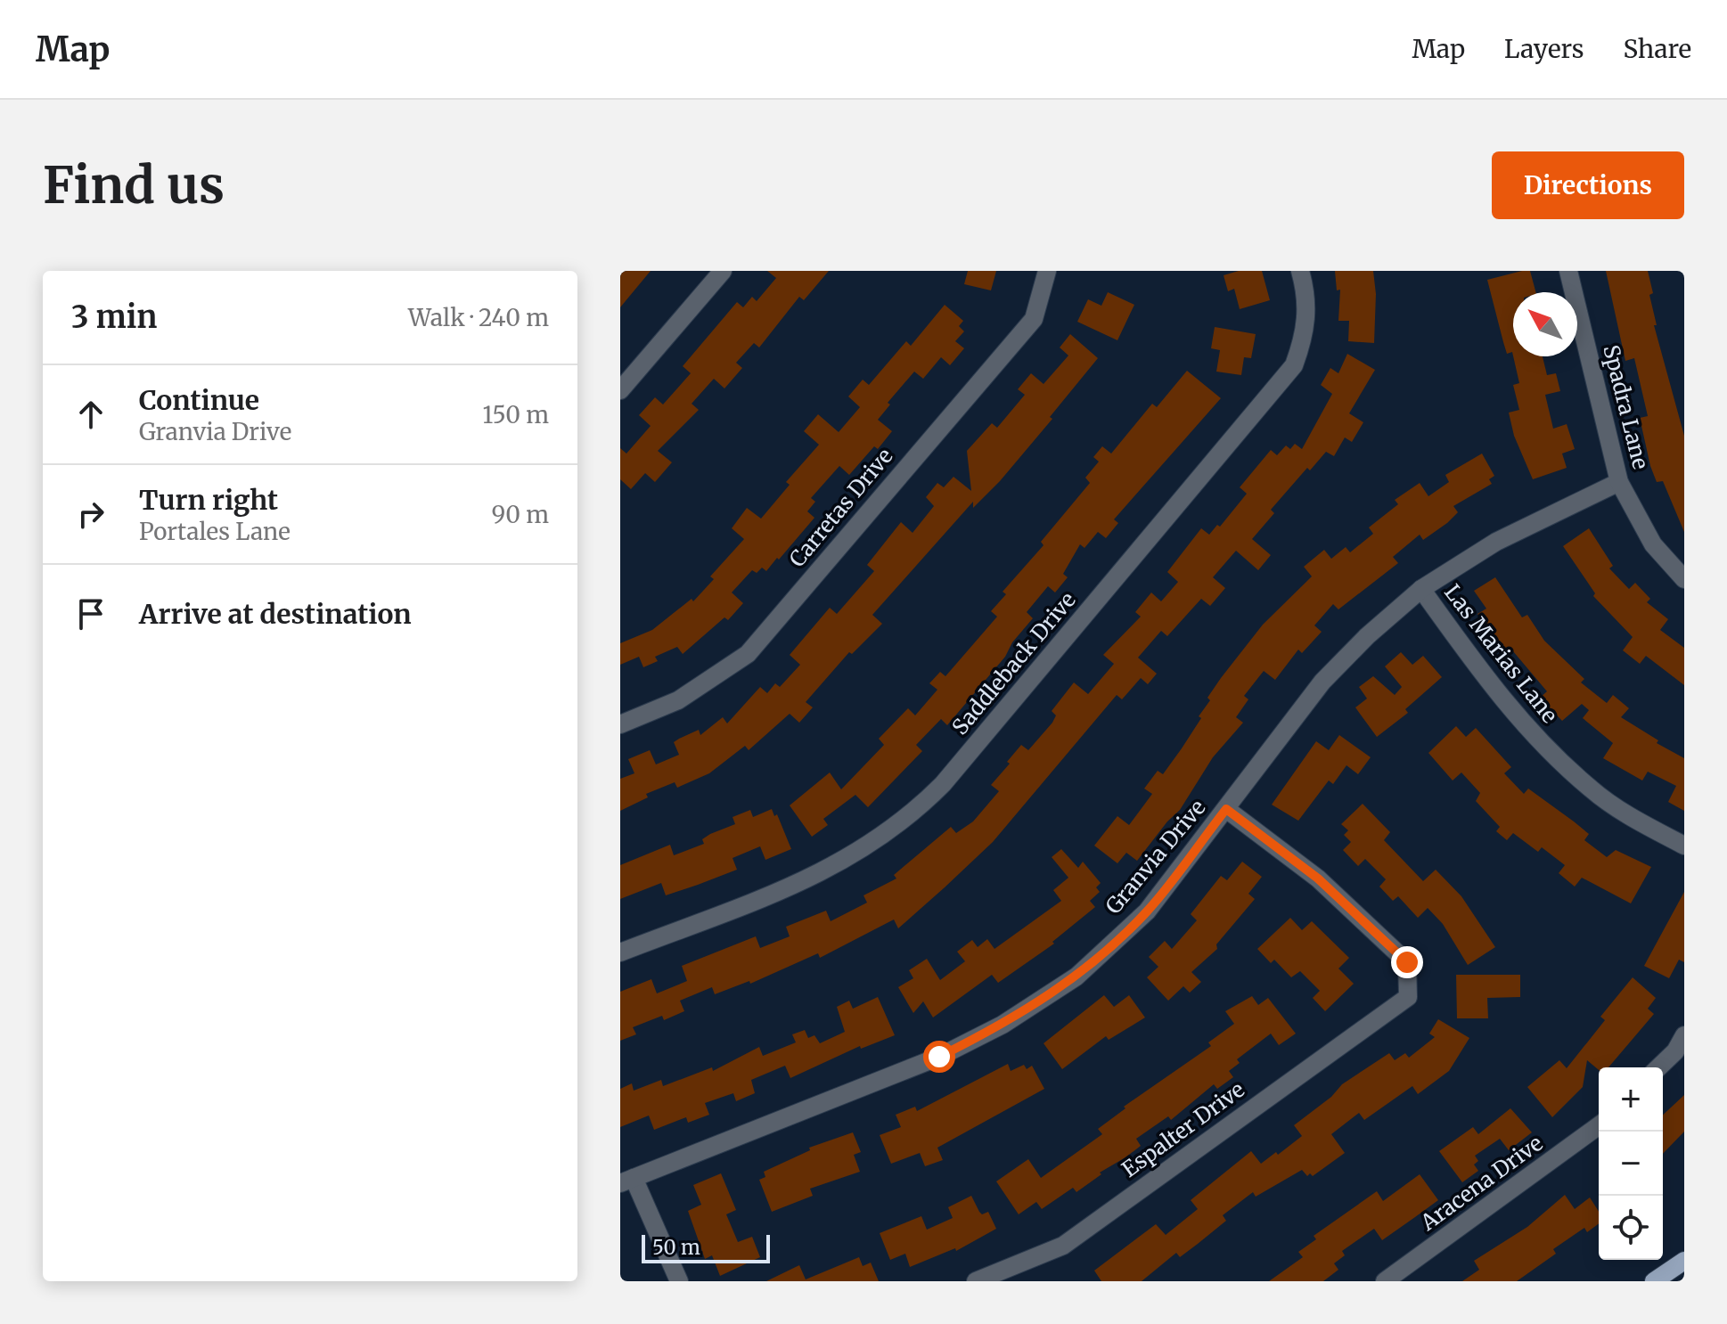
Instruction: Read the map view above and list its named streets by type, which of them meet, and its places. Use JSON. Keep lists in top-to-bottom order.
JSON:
{
  "streets": {
    "street": [
      "Spadra Lane",
      "Carretas Drive",
      "Las Marias Lane",
      "Saddleback Drive",
      "Granvia Drive",
      "Espalter Drive",
      "Aracena Drive"
    ]
  },
  "crossings": [
    ["Spadra Lane", "Granvia Drive"],
    ["Las Marias Lane", "Granvia Drive"],
    ["Granvia Drive", "Espalter Drive"]
  ],
  "scale_bar": "50 m",
  "north": "top left",
  "page": {
    "header": "Map",
    "nav": ["Map", "Layers", "Share"],
    "buttons": "Directions",
    "title": "Find us",
    "heading": ["3 min", "Walk · 240 m"],
    "list": [
      ["Continue", "Granvia Drive", "150 m"],
      ["Turn right", "Portales Lane", "90 m"],
      "Arrive at destination"
    ],
    "map_buttons": ["+", "−"],
    "scale": "50 m"
  }
}
